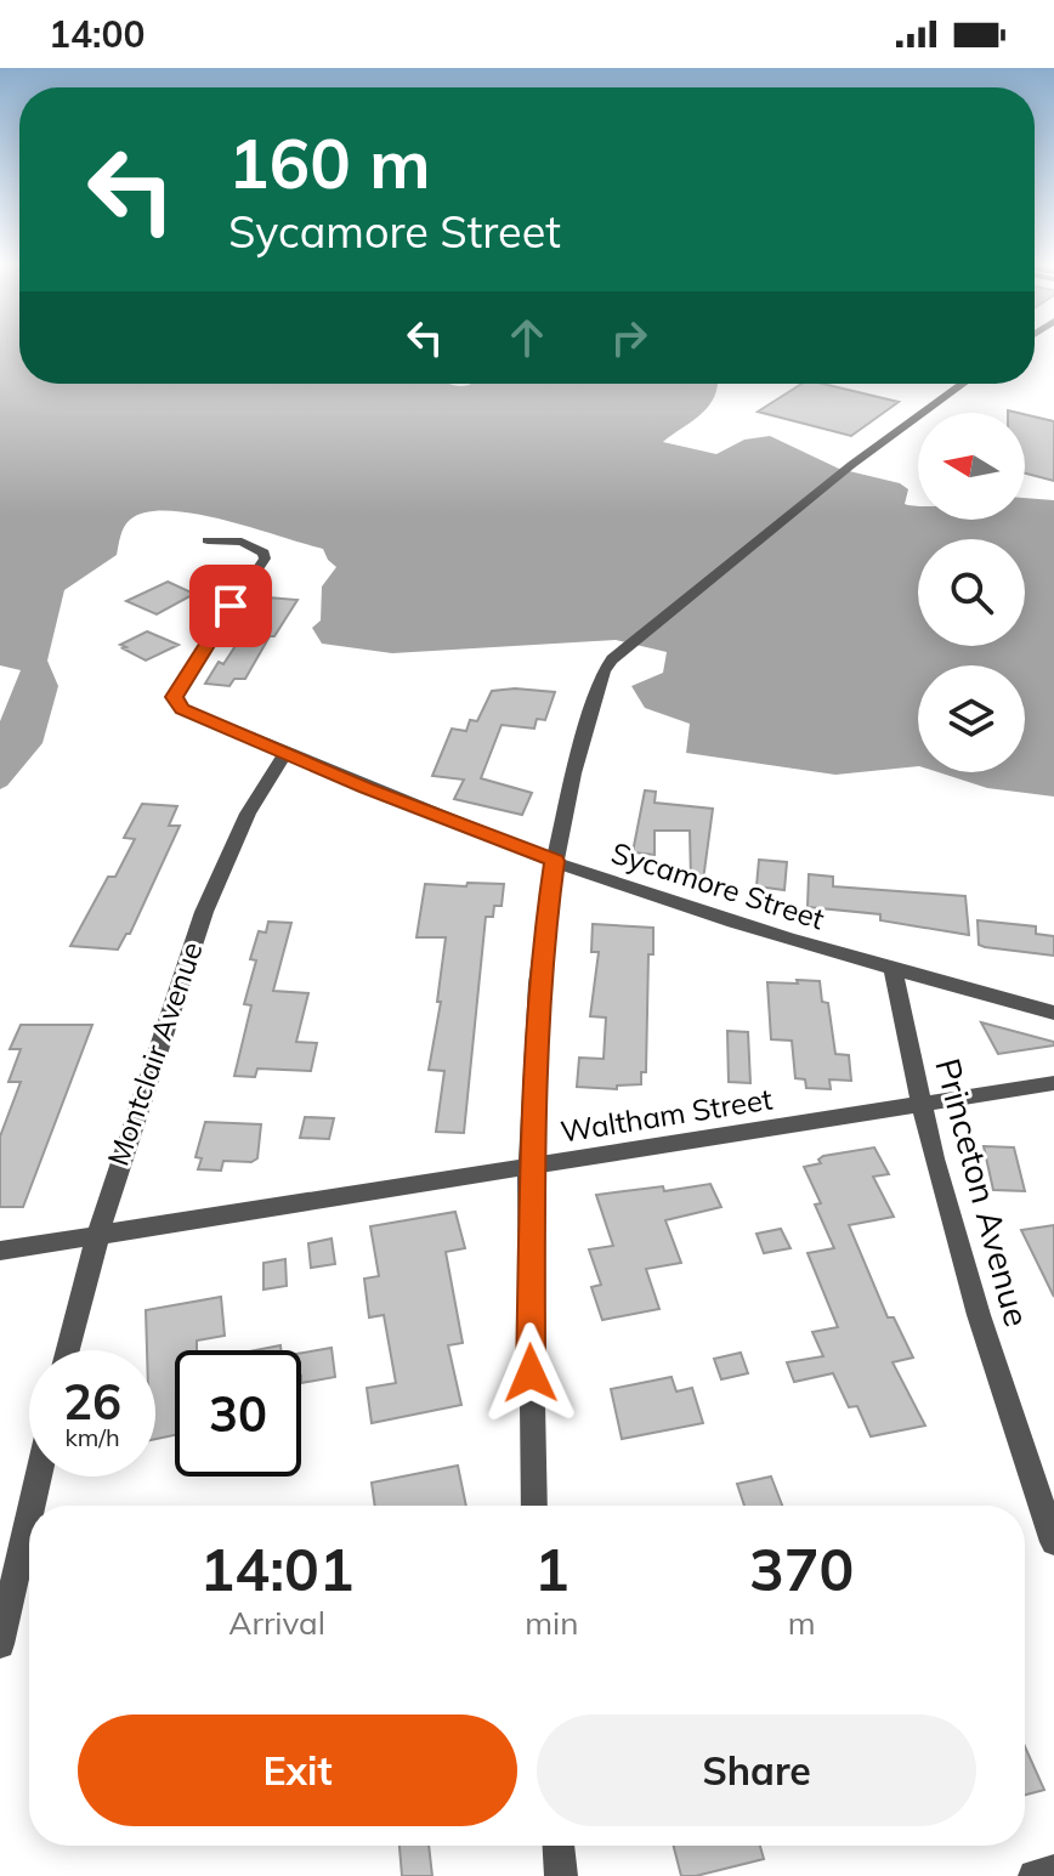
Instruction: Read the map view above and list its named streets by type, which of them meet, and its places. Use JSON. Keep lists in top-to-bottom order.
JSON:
{
  "streets": {
    "street": [
      "Sycamore Street",
      "Montclair Avenue",
      "Waltham Street",
      "Princeton Avenue"
    ]
  },
  "crossings": [
    ["Sycamore Street", "Montclair Avenue"],
    ["Sycamore Street", "Princeton Avenue"],
    ["Montclair Avenue", "Waltham Street"],
    ["Waltham Street", "Princeton Avenue"]
  ],
  "north": "left",
  "page": {
    "status": "14:00",
    "turn": ["160 m", "Sycamore Street"],
    "speed": "26 km/h",
    "limit": "30",
    "eta": [
      "14:01",
      "Arrival",
      "1",
      "min",
      "370",
      "m"
    ],
    "buttons": ["Exit", "Share"]
  }
}
